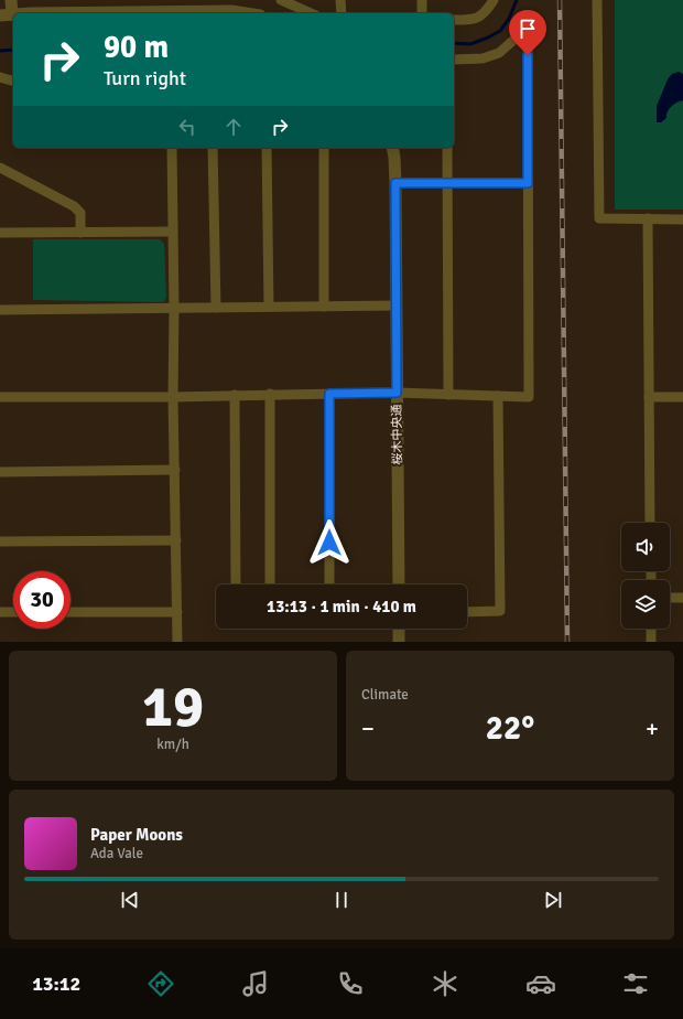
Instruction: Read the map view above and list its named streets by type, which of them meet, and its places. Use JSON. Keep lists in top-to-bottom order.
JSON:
{
  "streets": {
    "street": ["桜木中央通"]
  },
  "page": {
    "turn": ["90 m", "Turn right"],
    "limit": "30",
    "trip": "13:13 · 1 min · 410 m",
    "tile": [
      ["19", "km/h"],
      "Climate"
    ],
    "heat": ["−", "22°", "+"],
    "song": ["Paper Moons", "Ada Vale"],
    "tabs": "13:12"
  }
}
